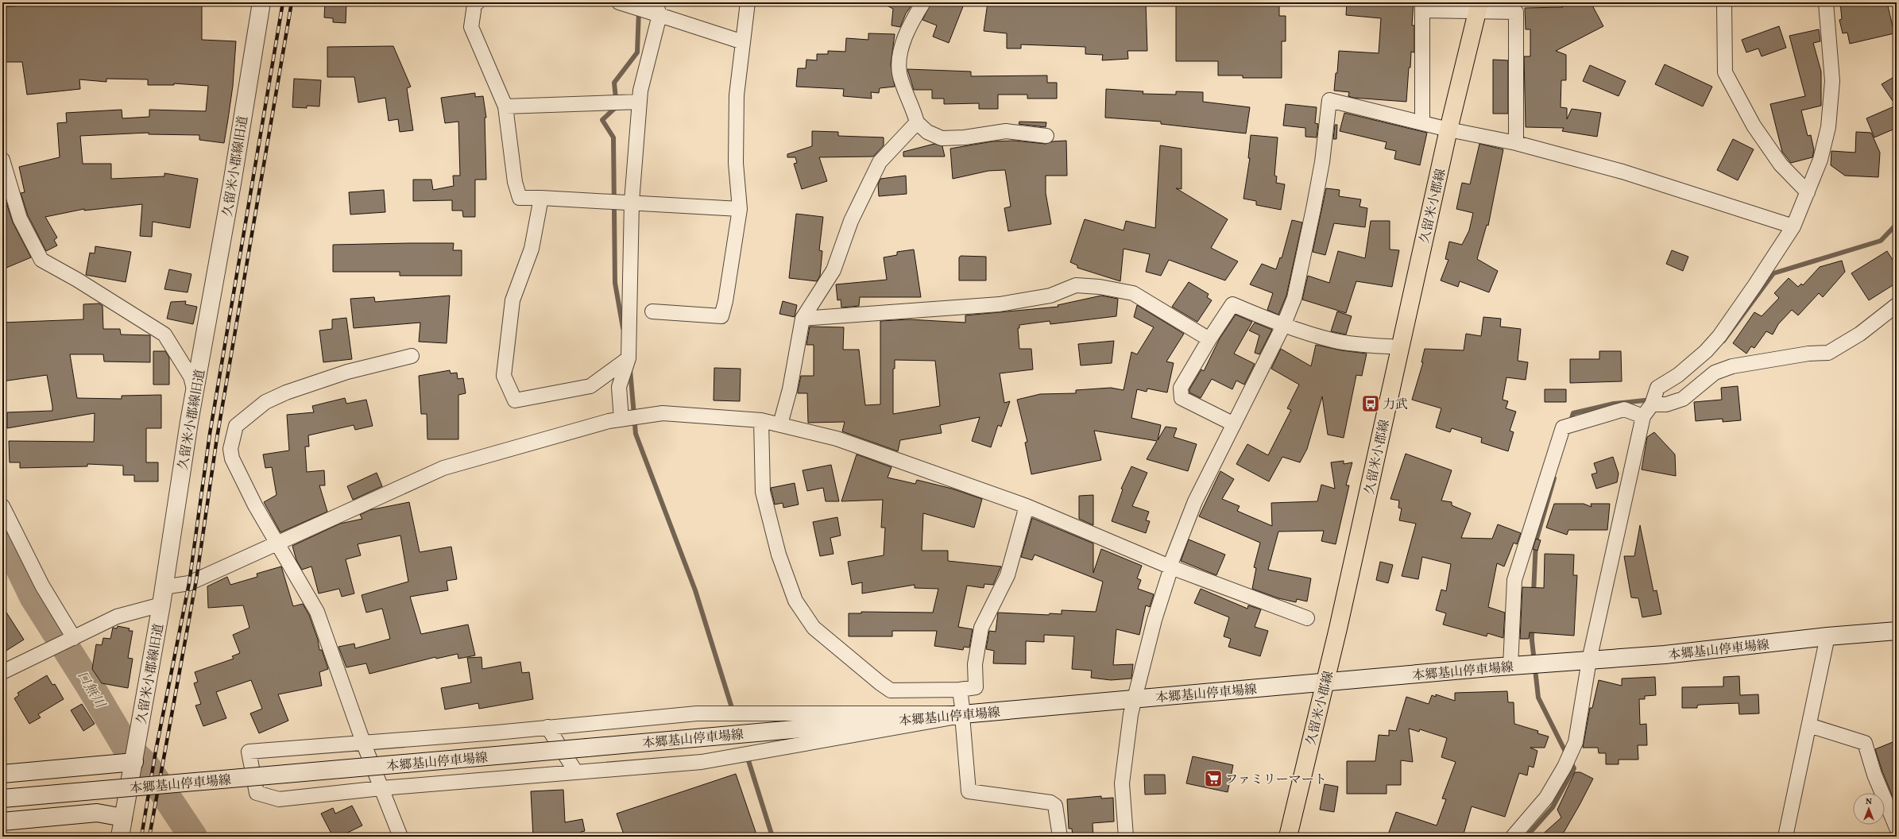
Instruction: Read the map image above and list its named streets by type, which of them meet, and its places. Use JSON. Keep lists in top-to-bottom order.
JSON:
{
  "streets": {
    "main road": ["久留米小郡線旧道", "久留米小郡線", "本郷基山停車場線"]
  },
  "crossings": [
    ["久留米小郡線旧道", "本郷基山停車場線"],
    ["久留米小郡線", "本郷基山停車場線"]
  ],
  "water": ["口無川"],
  "places": {
    "bus stop": ["力武"],
    "supermarket": ["ファミリーマート"]
  },
  "north": "top"
}
